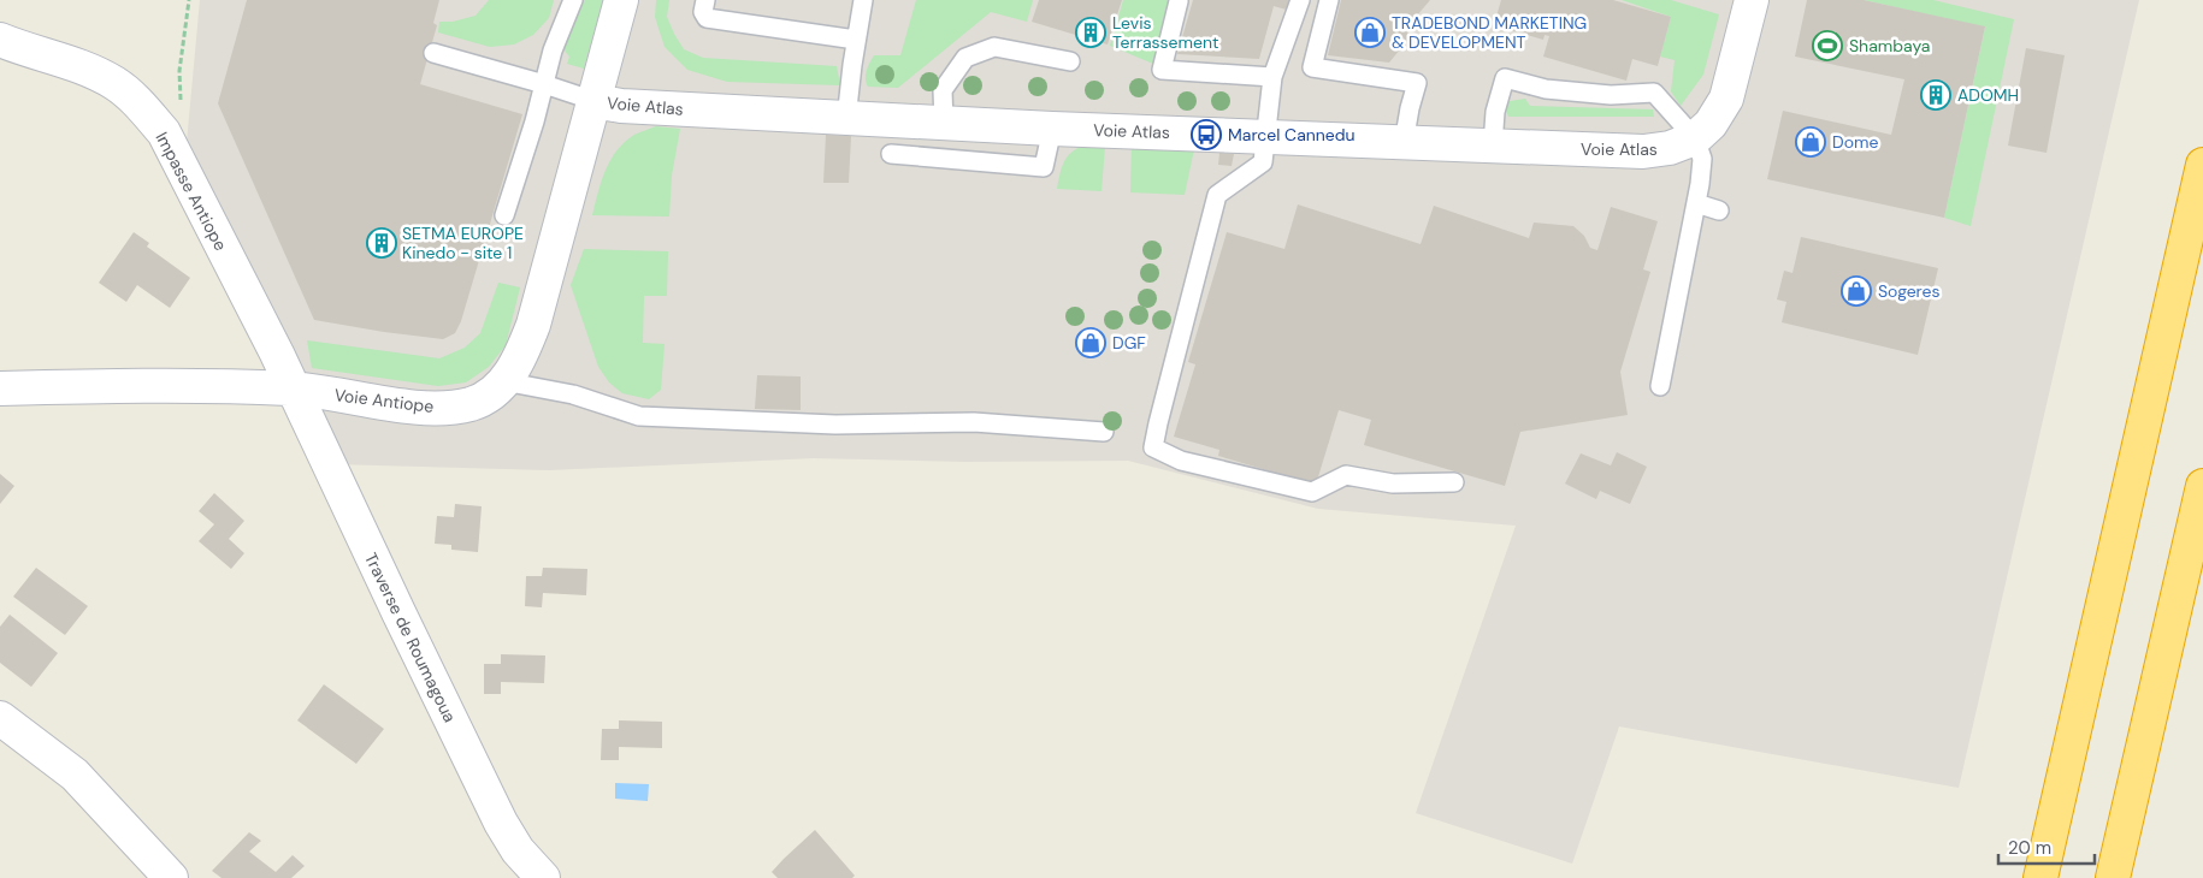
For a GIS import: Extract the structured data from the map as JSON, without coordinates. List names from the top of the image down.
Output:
{
  "streets": {
    "street": [
      "Voie Atlas",
      "Impasse Antiope",
      "Voie Antiope",
      "Traverse de Roumagoua"
    ]
  },
  "crossings": [
    ["Voie Atlas", "Voie Antiope"],
    ["Impasse Antiope", "Voie Antiope"],
    ["Impasse Antiope", "Traverse de Roumagoua"],
    ["Voie Antiope", "Traverse de Roumagoua"]
  ],
  "places": {
    "building": ["Levis Terrassement", "ADOMH", "SETMA EUROPE Kinedo - site 1"],
    "shop": [
      "TRADEBOND MARKETING & DEVELOPMENT",
      "Dome",
      "Sogeres",
      "DGF"
    ],
    "sports": ["Shambaya"],
    "bus stop": ["Marcel Cannedu"]
  },
  "scale_bar": "20 m"
}
